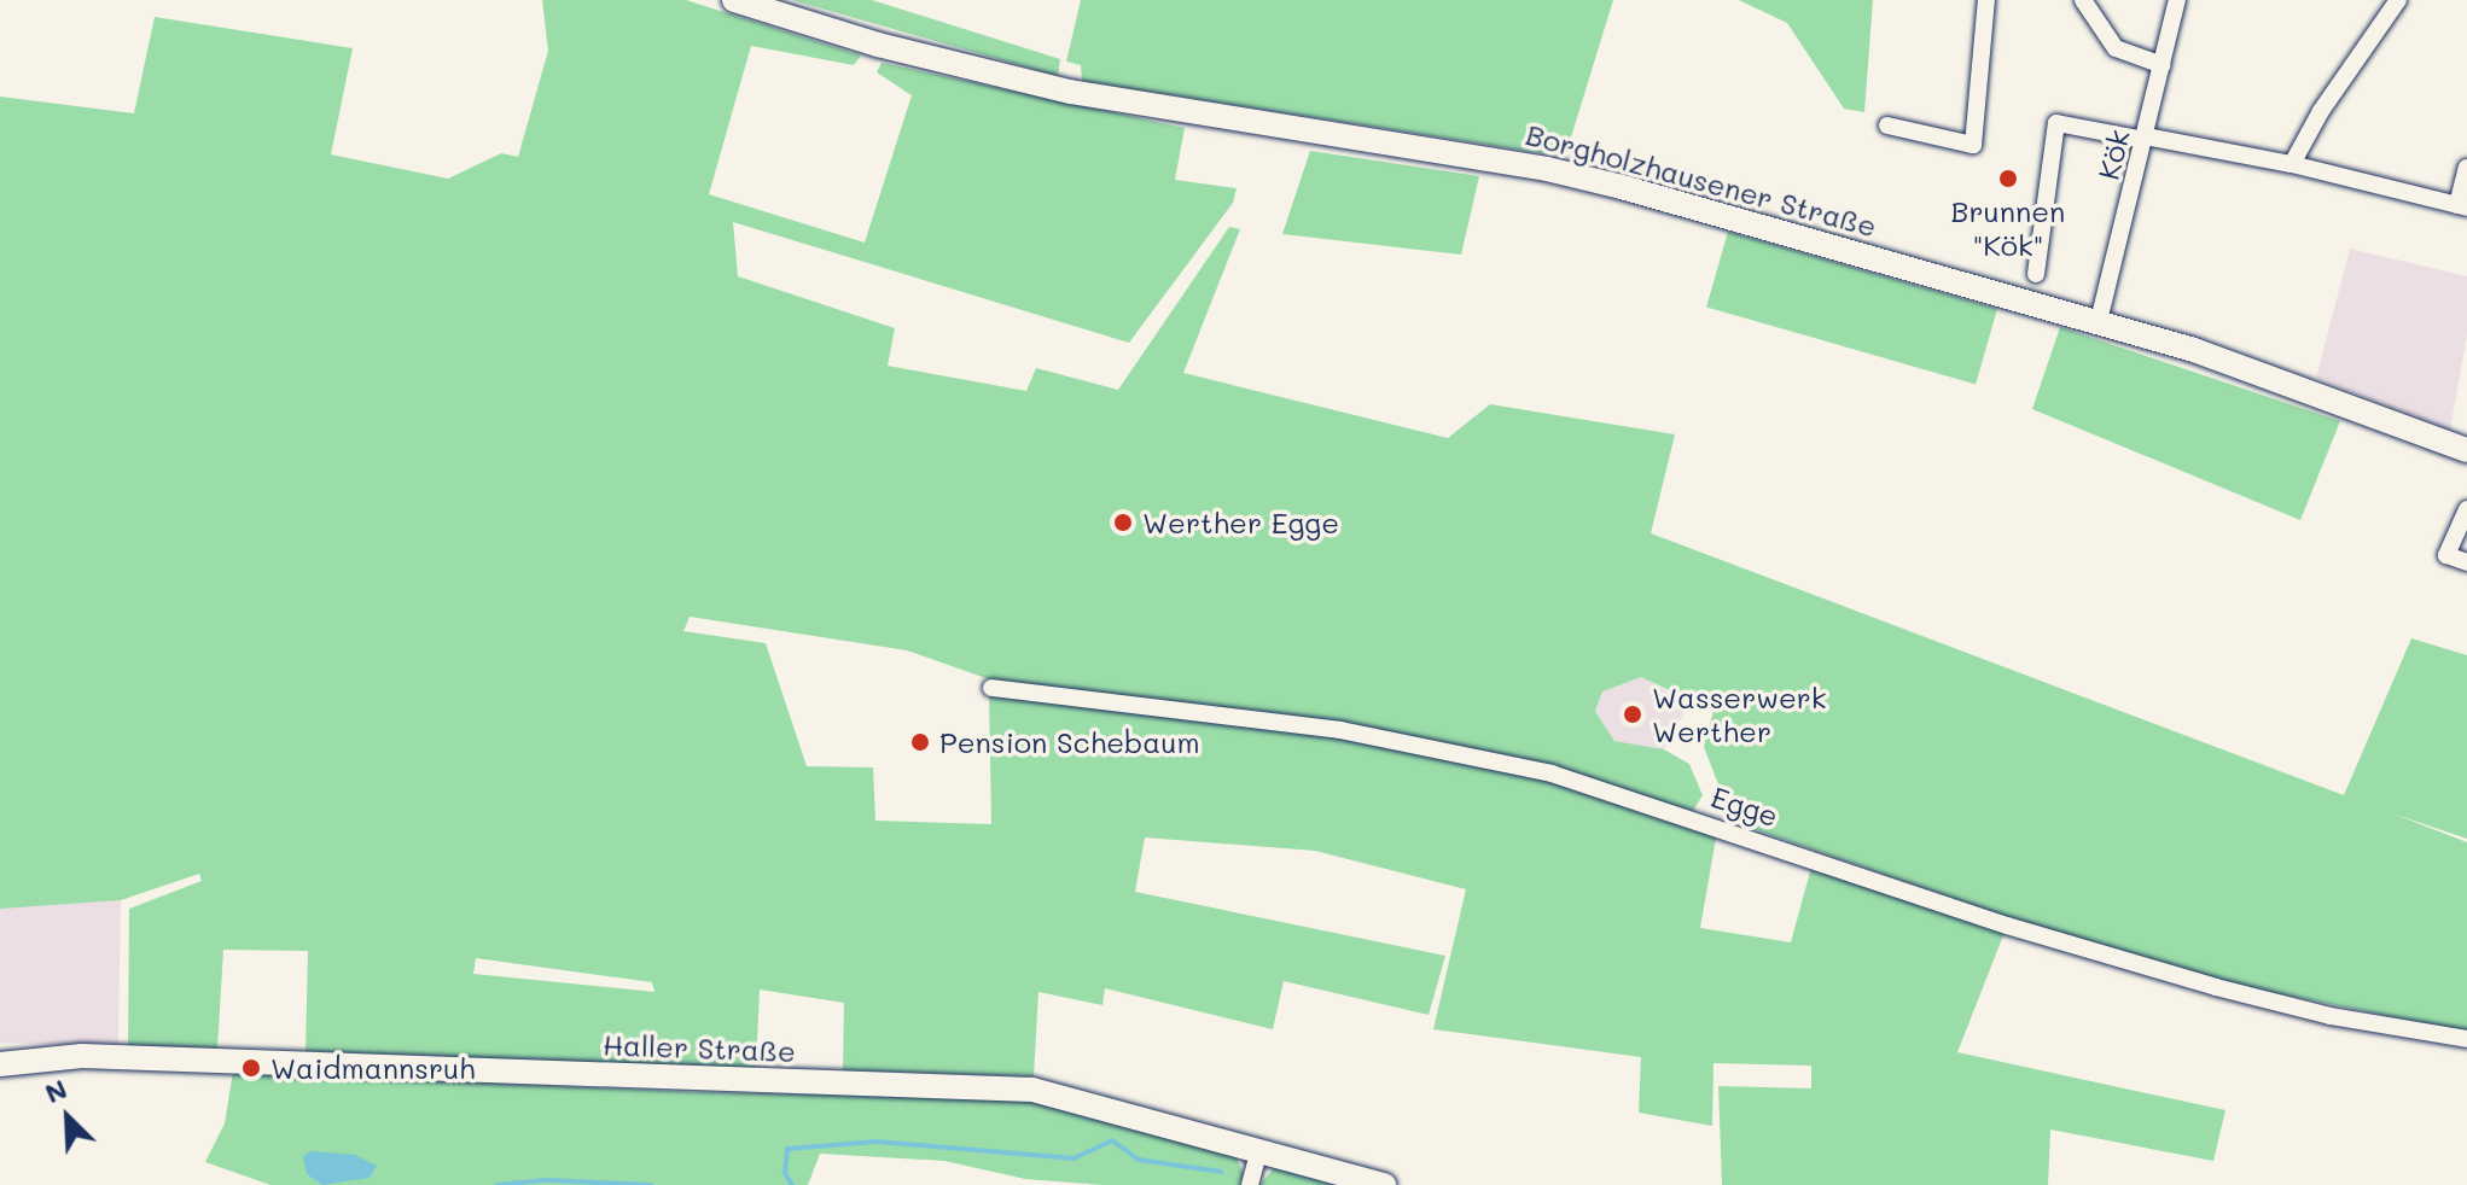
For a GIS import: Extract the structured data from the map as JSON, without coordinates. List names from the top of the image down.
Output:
{
  "streets": {
    "main road": ["Borgholzhausener Straße", "Haller Straße"],
    "street": ["Kök", "Egge"]
  },
  "crossings": [
    ["Kök", "Borgholzhausener Straße"]
  ],
  "places": [
    "Brunnen \"Kök\"",
    "Werther Egge",
    "Wasserwerk Werther",
    "Pension Schebaum",
    "Waidmannsruh"
  ],
  "north": "top left"
}
